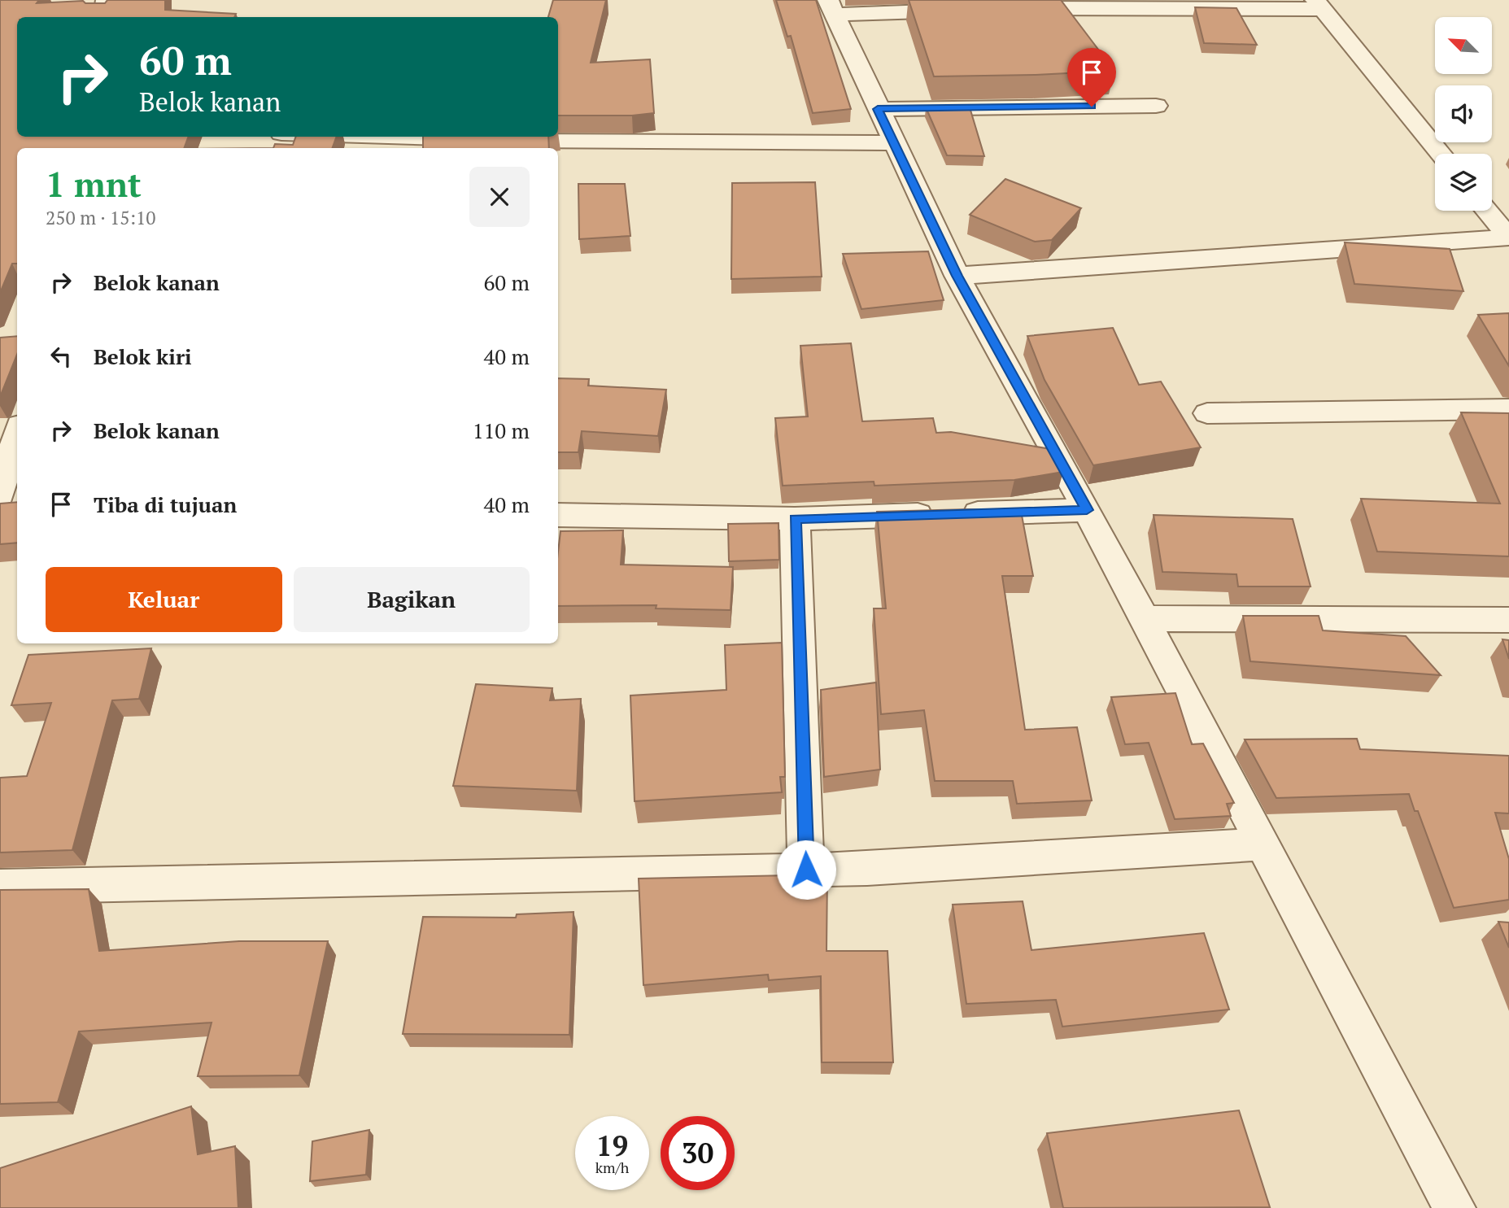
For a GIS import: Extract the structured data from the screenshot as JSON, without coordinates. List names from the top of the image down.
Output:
{
  "north": "top left",
  "page": {
    "turn": ["60 m", "Belok kanan"],
    "heading": ["1 mnt", "250 m · 15:10"],
    "list": [
      {
        "name": "Belok kanan",
        "value": "60 m"
      },
      {
        "name": "Belok kiri",
        "value": "40 m"
      },
      {
        "name": "Belok kanan",
        "value": "110 m"
      },
      {
        "name": "Tiba di tujuan",
        "value": "40 m"
      }
    ],
    "buttons": ["Keluar", "Bagikan"],
    "speed": "19 km/h",
    "limit": "30"
  }
}
